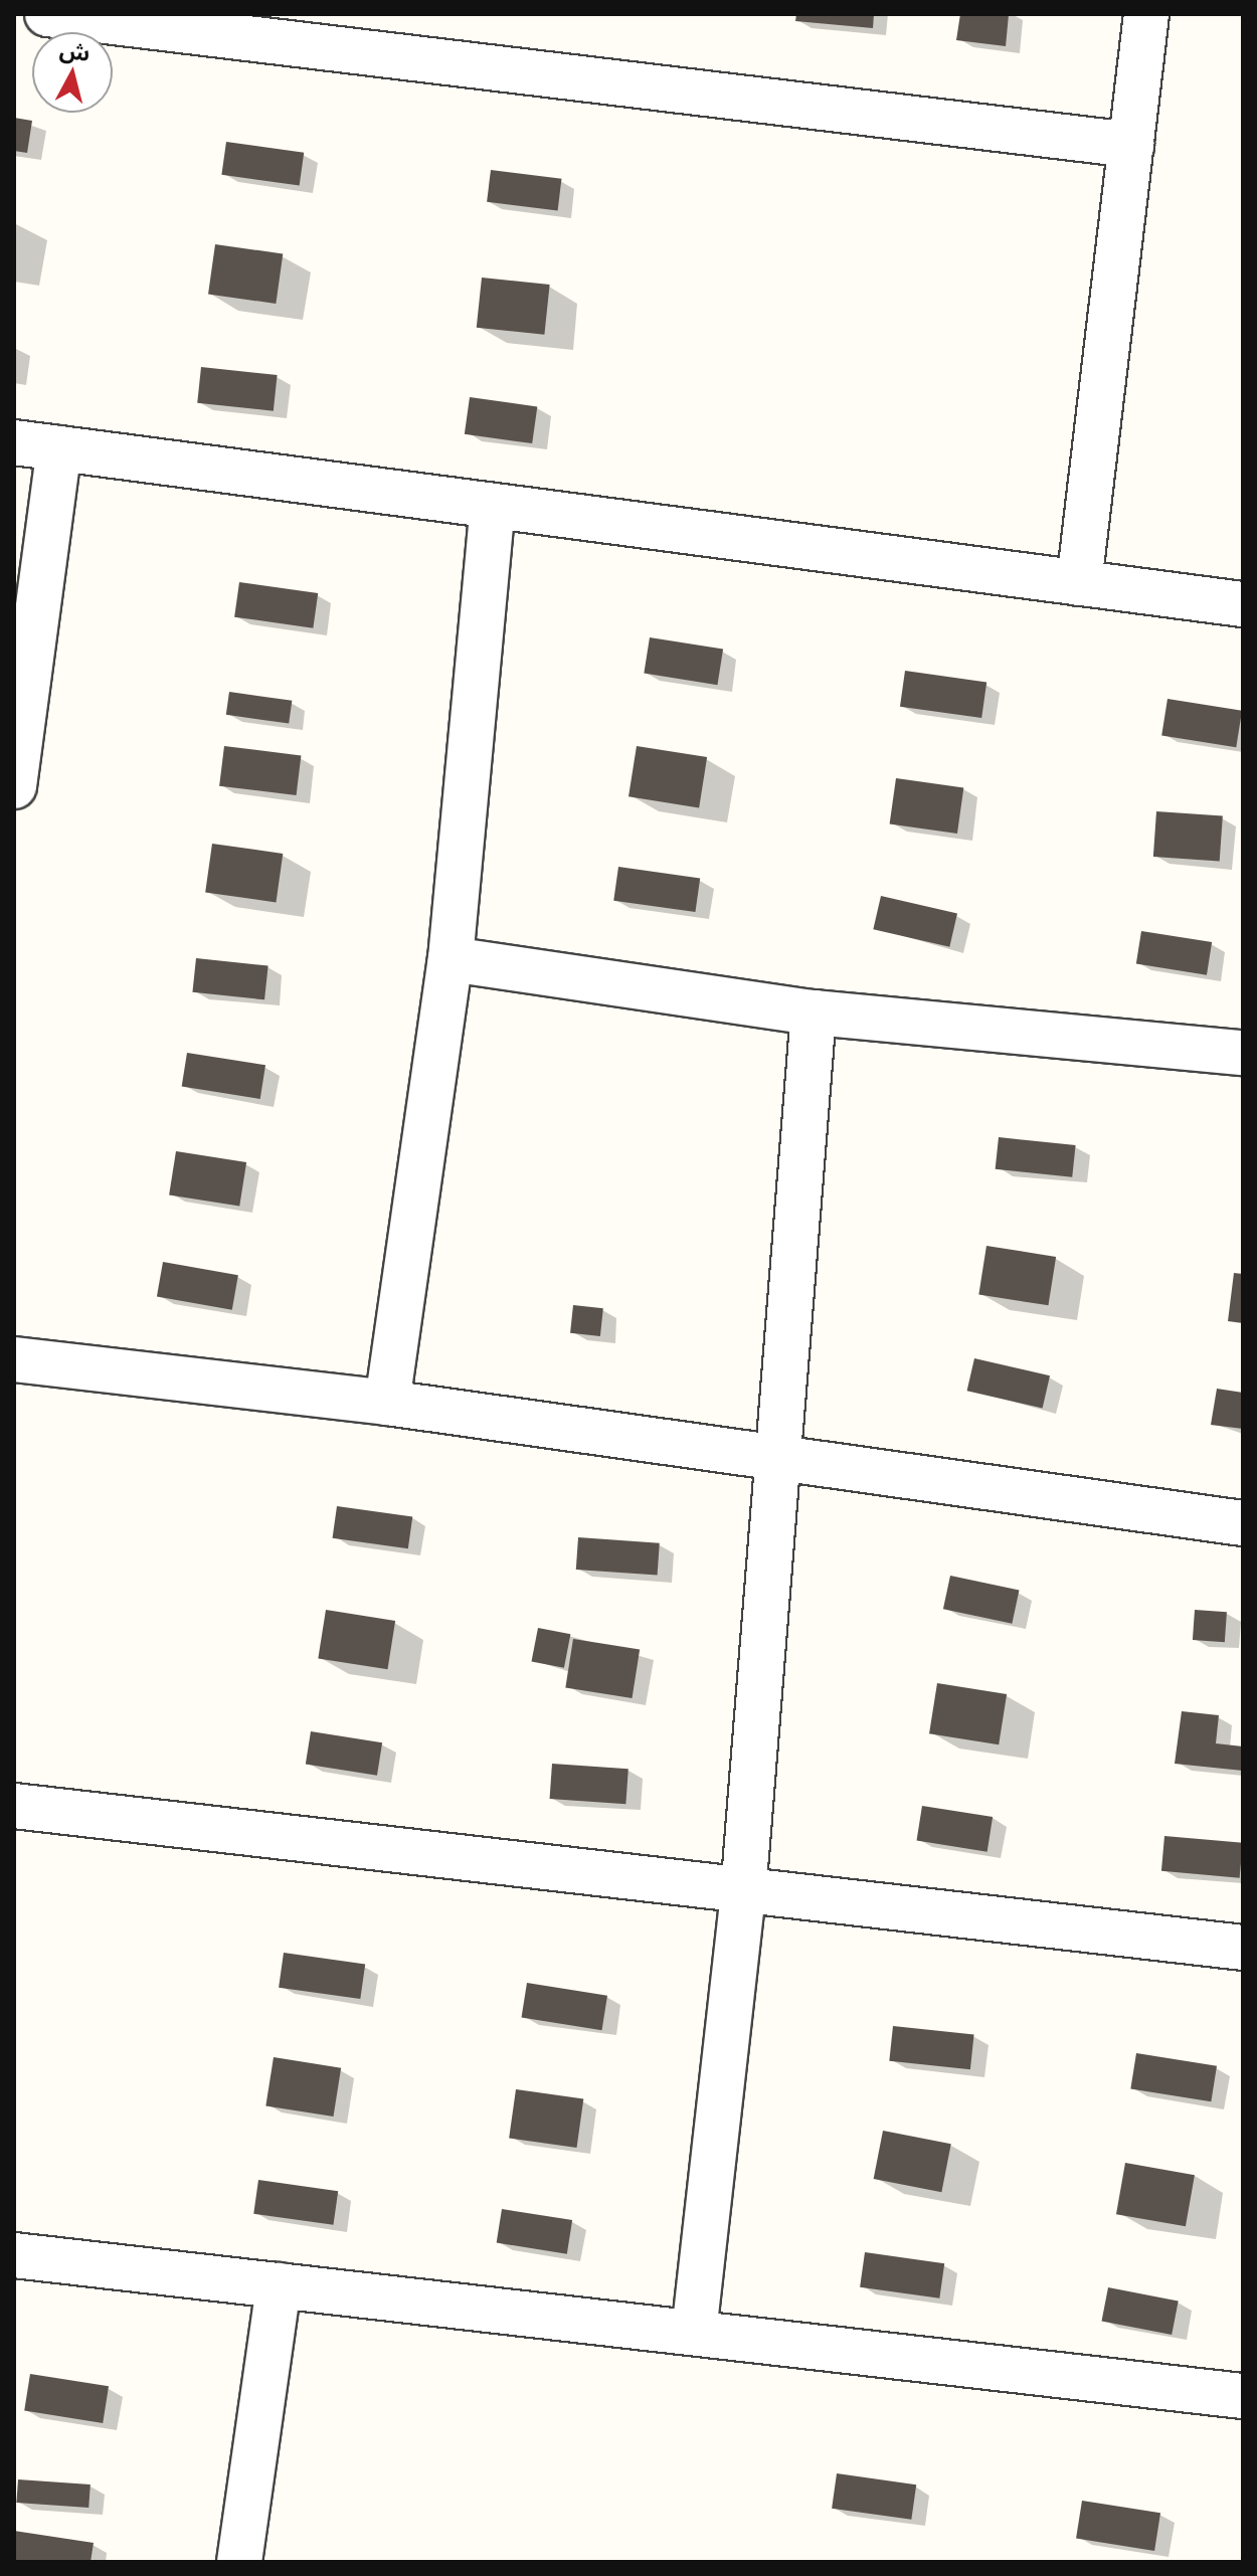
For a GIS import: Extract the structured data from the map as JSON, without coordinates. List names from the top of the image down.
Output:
{
  "north": "top"
}
